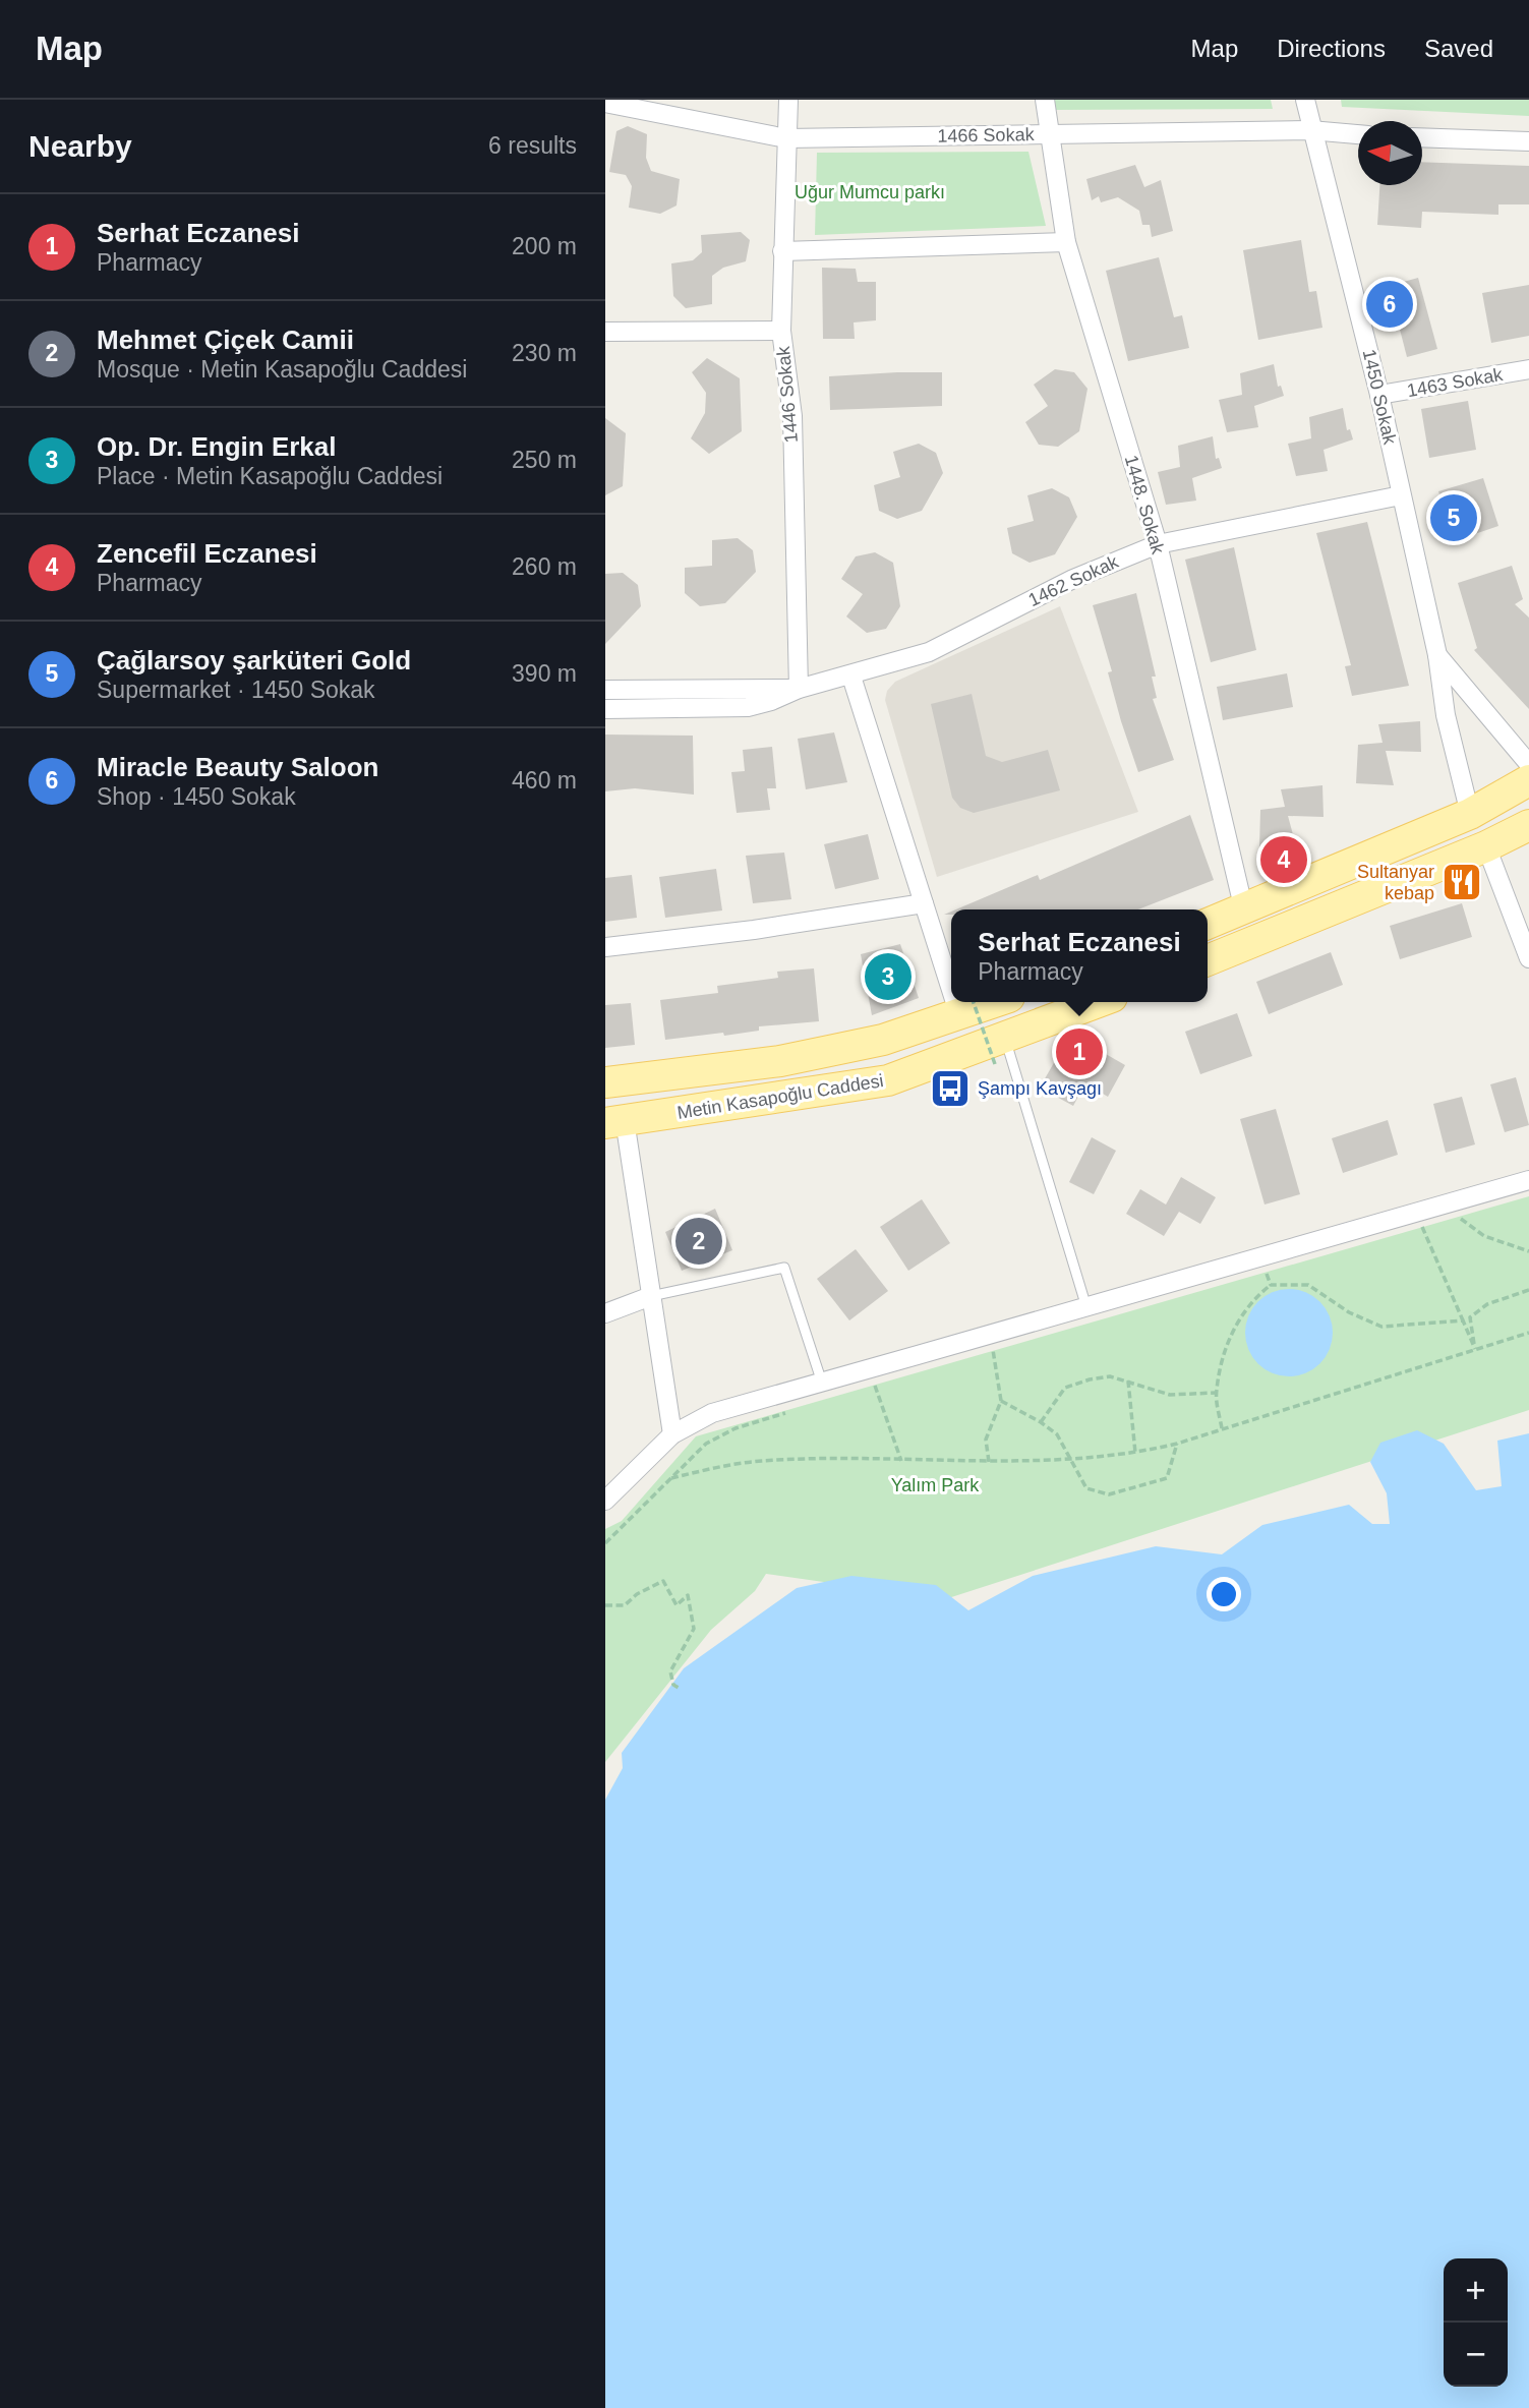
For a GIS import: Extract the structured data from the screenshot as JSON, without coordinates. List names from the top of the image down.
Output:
{
  "streets": {
    "main road": ["Metin Kasapoğlu Caddesi"],
    "street": [
      "1466 Sokak",
      "1463 Sokak",
      "1446 Sokak",
      "1450 Sokak",
      "1448. Sokak",
      "1462 Sokak"
    ]
  },
  "crossings": [
    ["1466 Sokak", "1446 Sokak"],
    ["1466 Sokak", "1450 Sokak"],
    ["1466 Sokak", "1448. Sokak"],
    ["1463 Sokak", "1450 Sokak"],
    ["1446 Sokak", "1462 Sokak"],
    ["1450 Sokak", "1462 Sokak"],
    ["1448. Sokak", "1462 Sokak"]
  ],
  "parks": ["Uğur Mumcu parkı", "Yalım Park"],
  "places": {
    "restaurant": ["Sultanyar kebap"],
    "bus stop": ["Şampı Kavşagı"]
  },
  "north": "left",
  "page": {
    "header": "Map",
    "nav": ["Map", "Directions", "Saved"],
    "heading": ["Nearby", "6 results"],
    "list": [
      {
        "mark": "1",
        "name": "Serhat Eczanesi",
        "note": "Pharmacy",
        "value": "200 m"
      },
      {
        "mark": "2",
        "name": "Mehmet Çiçek Camii",
        "note": "Mosque · Metin Kasapoğlu Caddesi",
        "value": "230 m"
      },
      {
        "mark": "3",
        "name": "Op. Dr. Engin Erkal",
        "note": "Place · Metin Kasapoğlu Caddesi",
        "value": "250 m"
      },
      {
        "mark": "4",
        "name": "Zencefil Eczanesi",
        "note": "Pharmacy",
        "value": "260 m"
      },
      {
        "mark": "5",
        "name": "Çağlarsoy şarküteri Gold",
        "note": "Supermarket · 1450 Sokak",
        "value": "390 m"
      },
      {
        "mark": "6",
        "name": "Miracle Beauty Saloon",
        "note": "Shop · 1450 Sokak",
        "value": "460 m"
      }
    ],
    "pins": [
      "6",
      "5",
      "4",
      "3",
      "1",
      "2"
    ],
    "popup": ["Serhat Eczanesi", "Pharmacy"],
    "map_buttons": ["+", "−"]
  }
}
